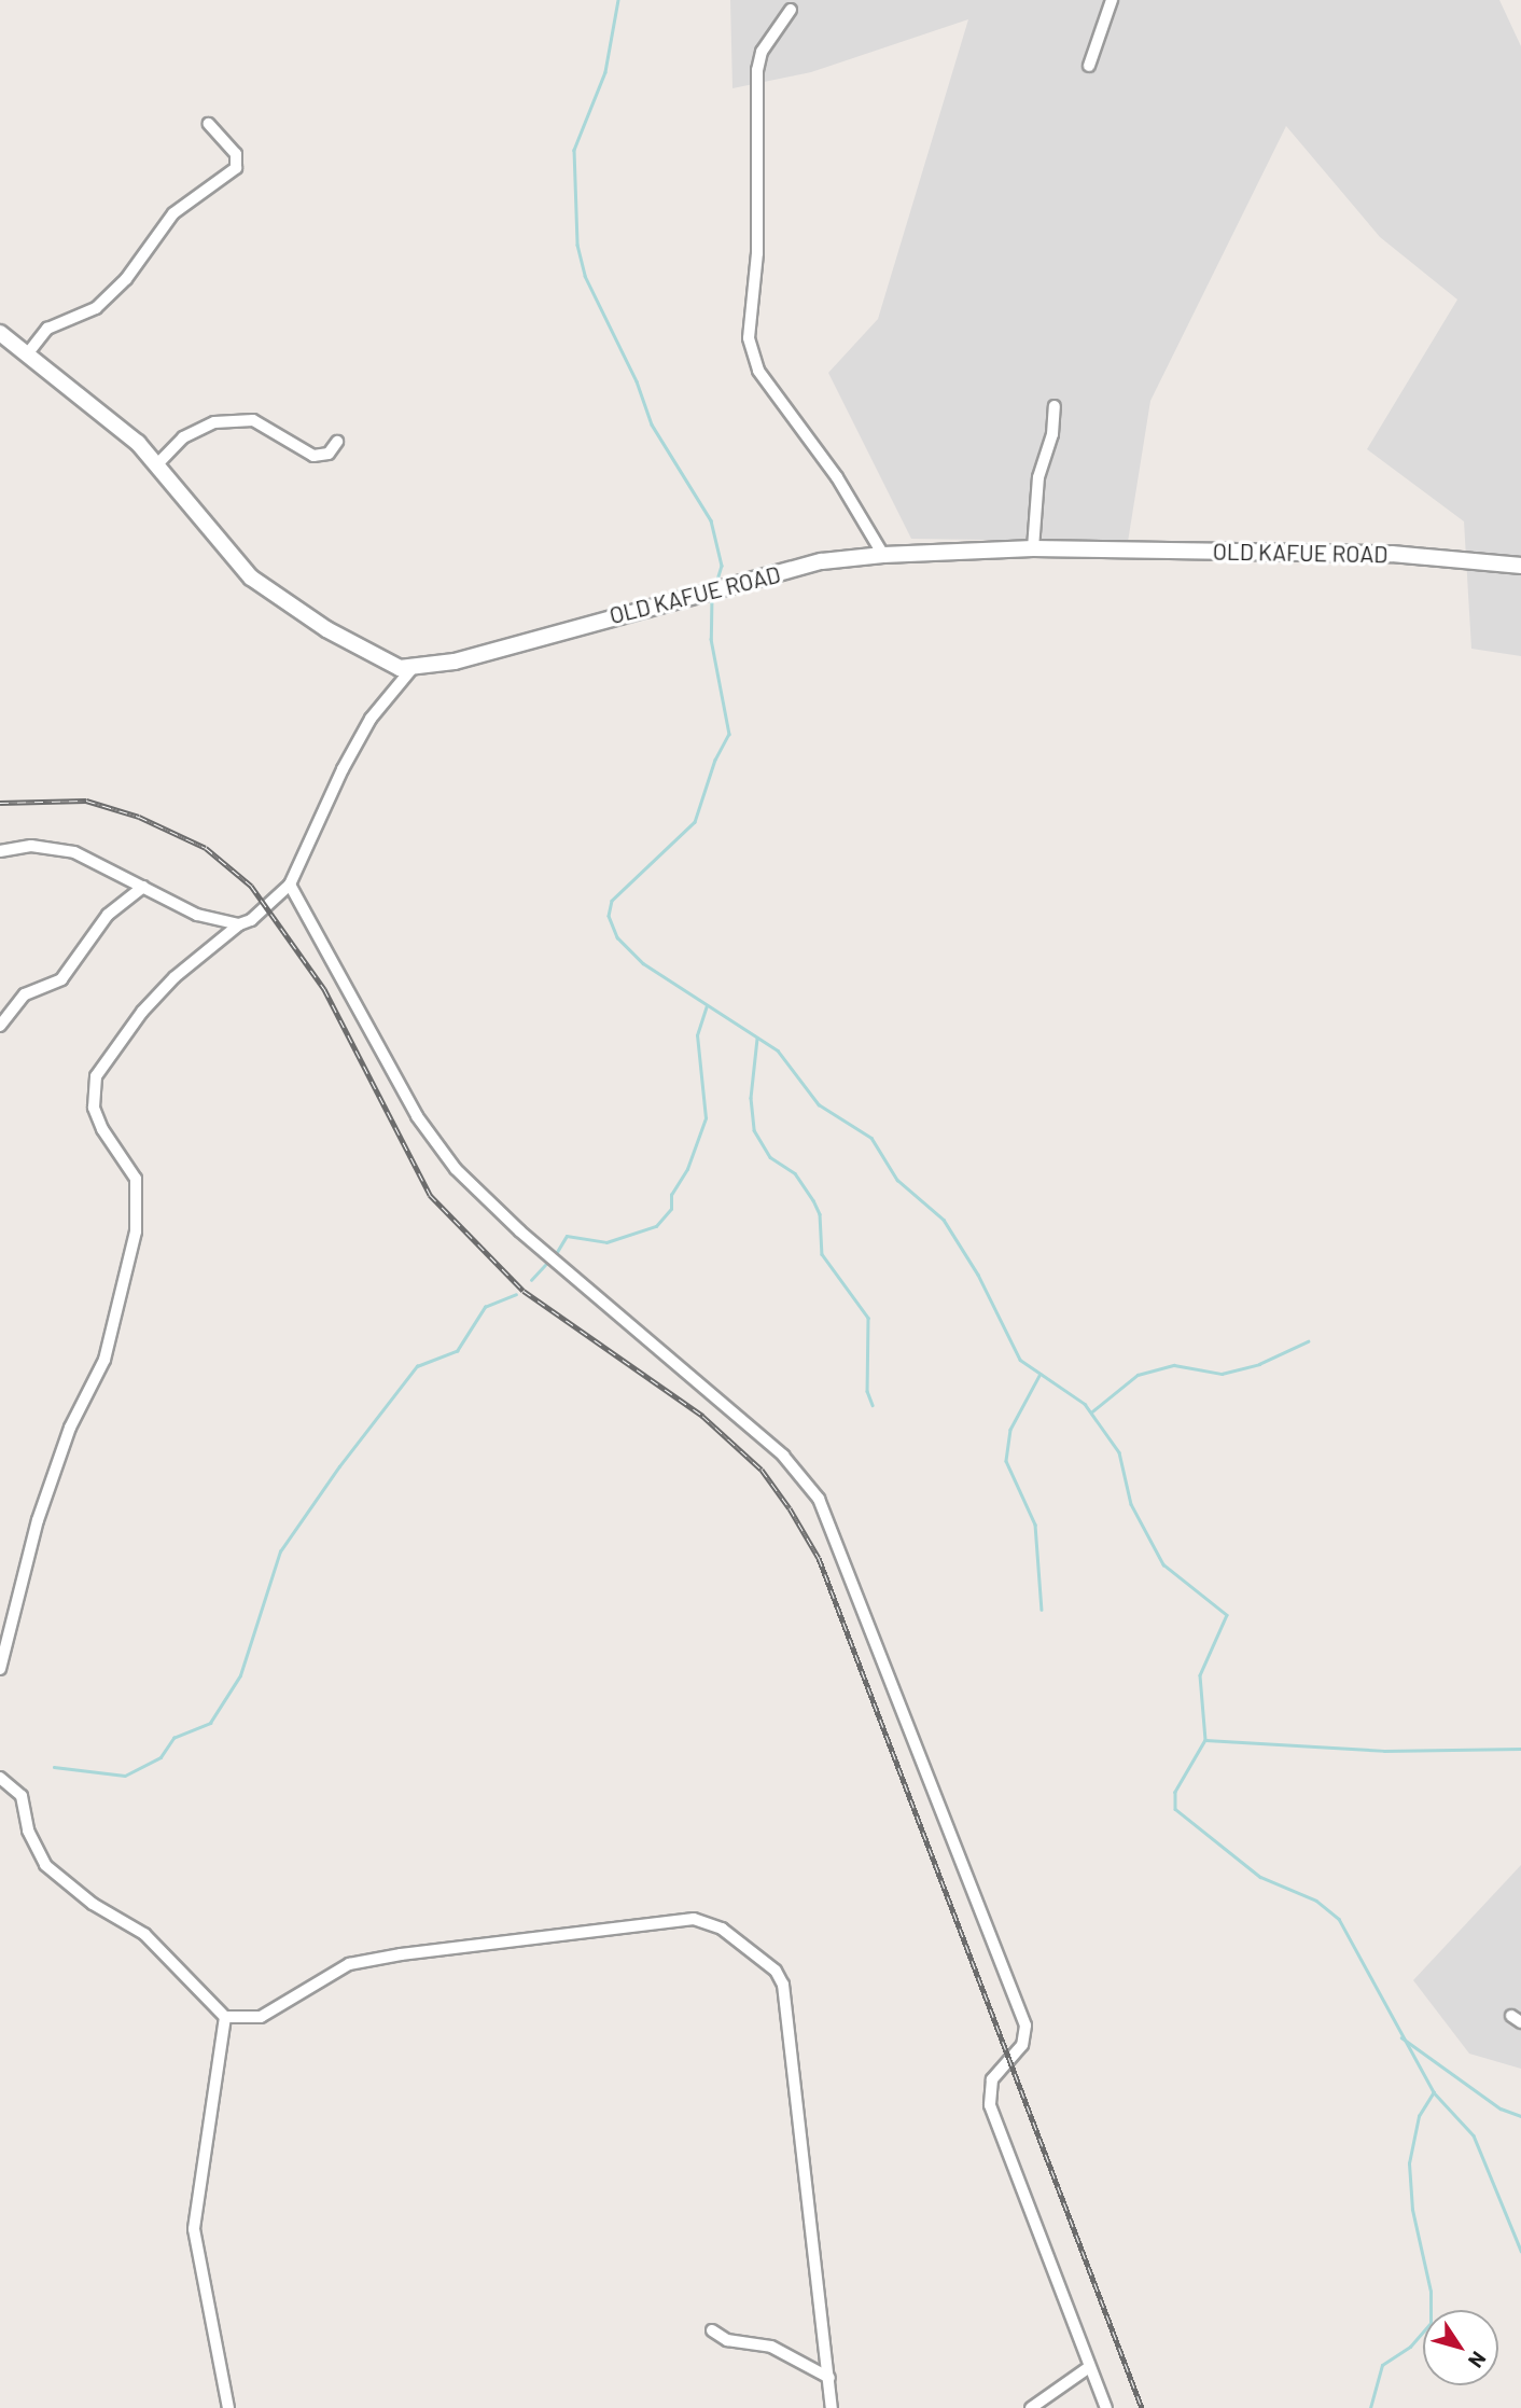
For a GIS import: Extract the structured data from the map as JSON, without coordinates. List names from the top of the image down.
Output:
{
  "streets": {
    "street": ["OLD KAFUE ROAD"]
  },
  "north": "bottom right"
}
